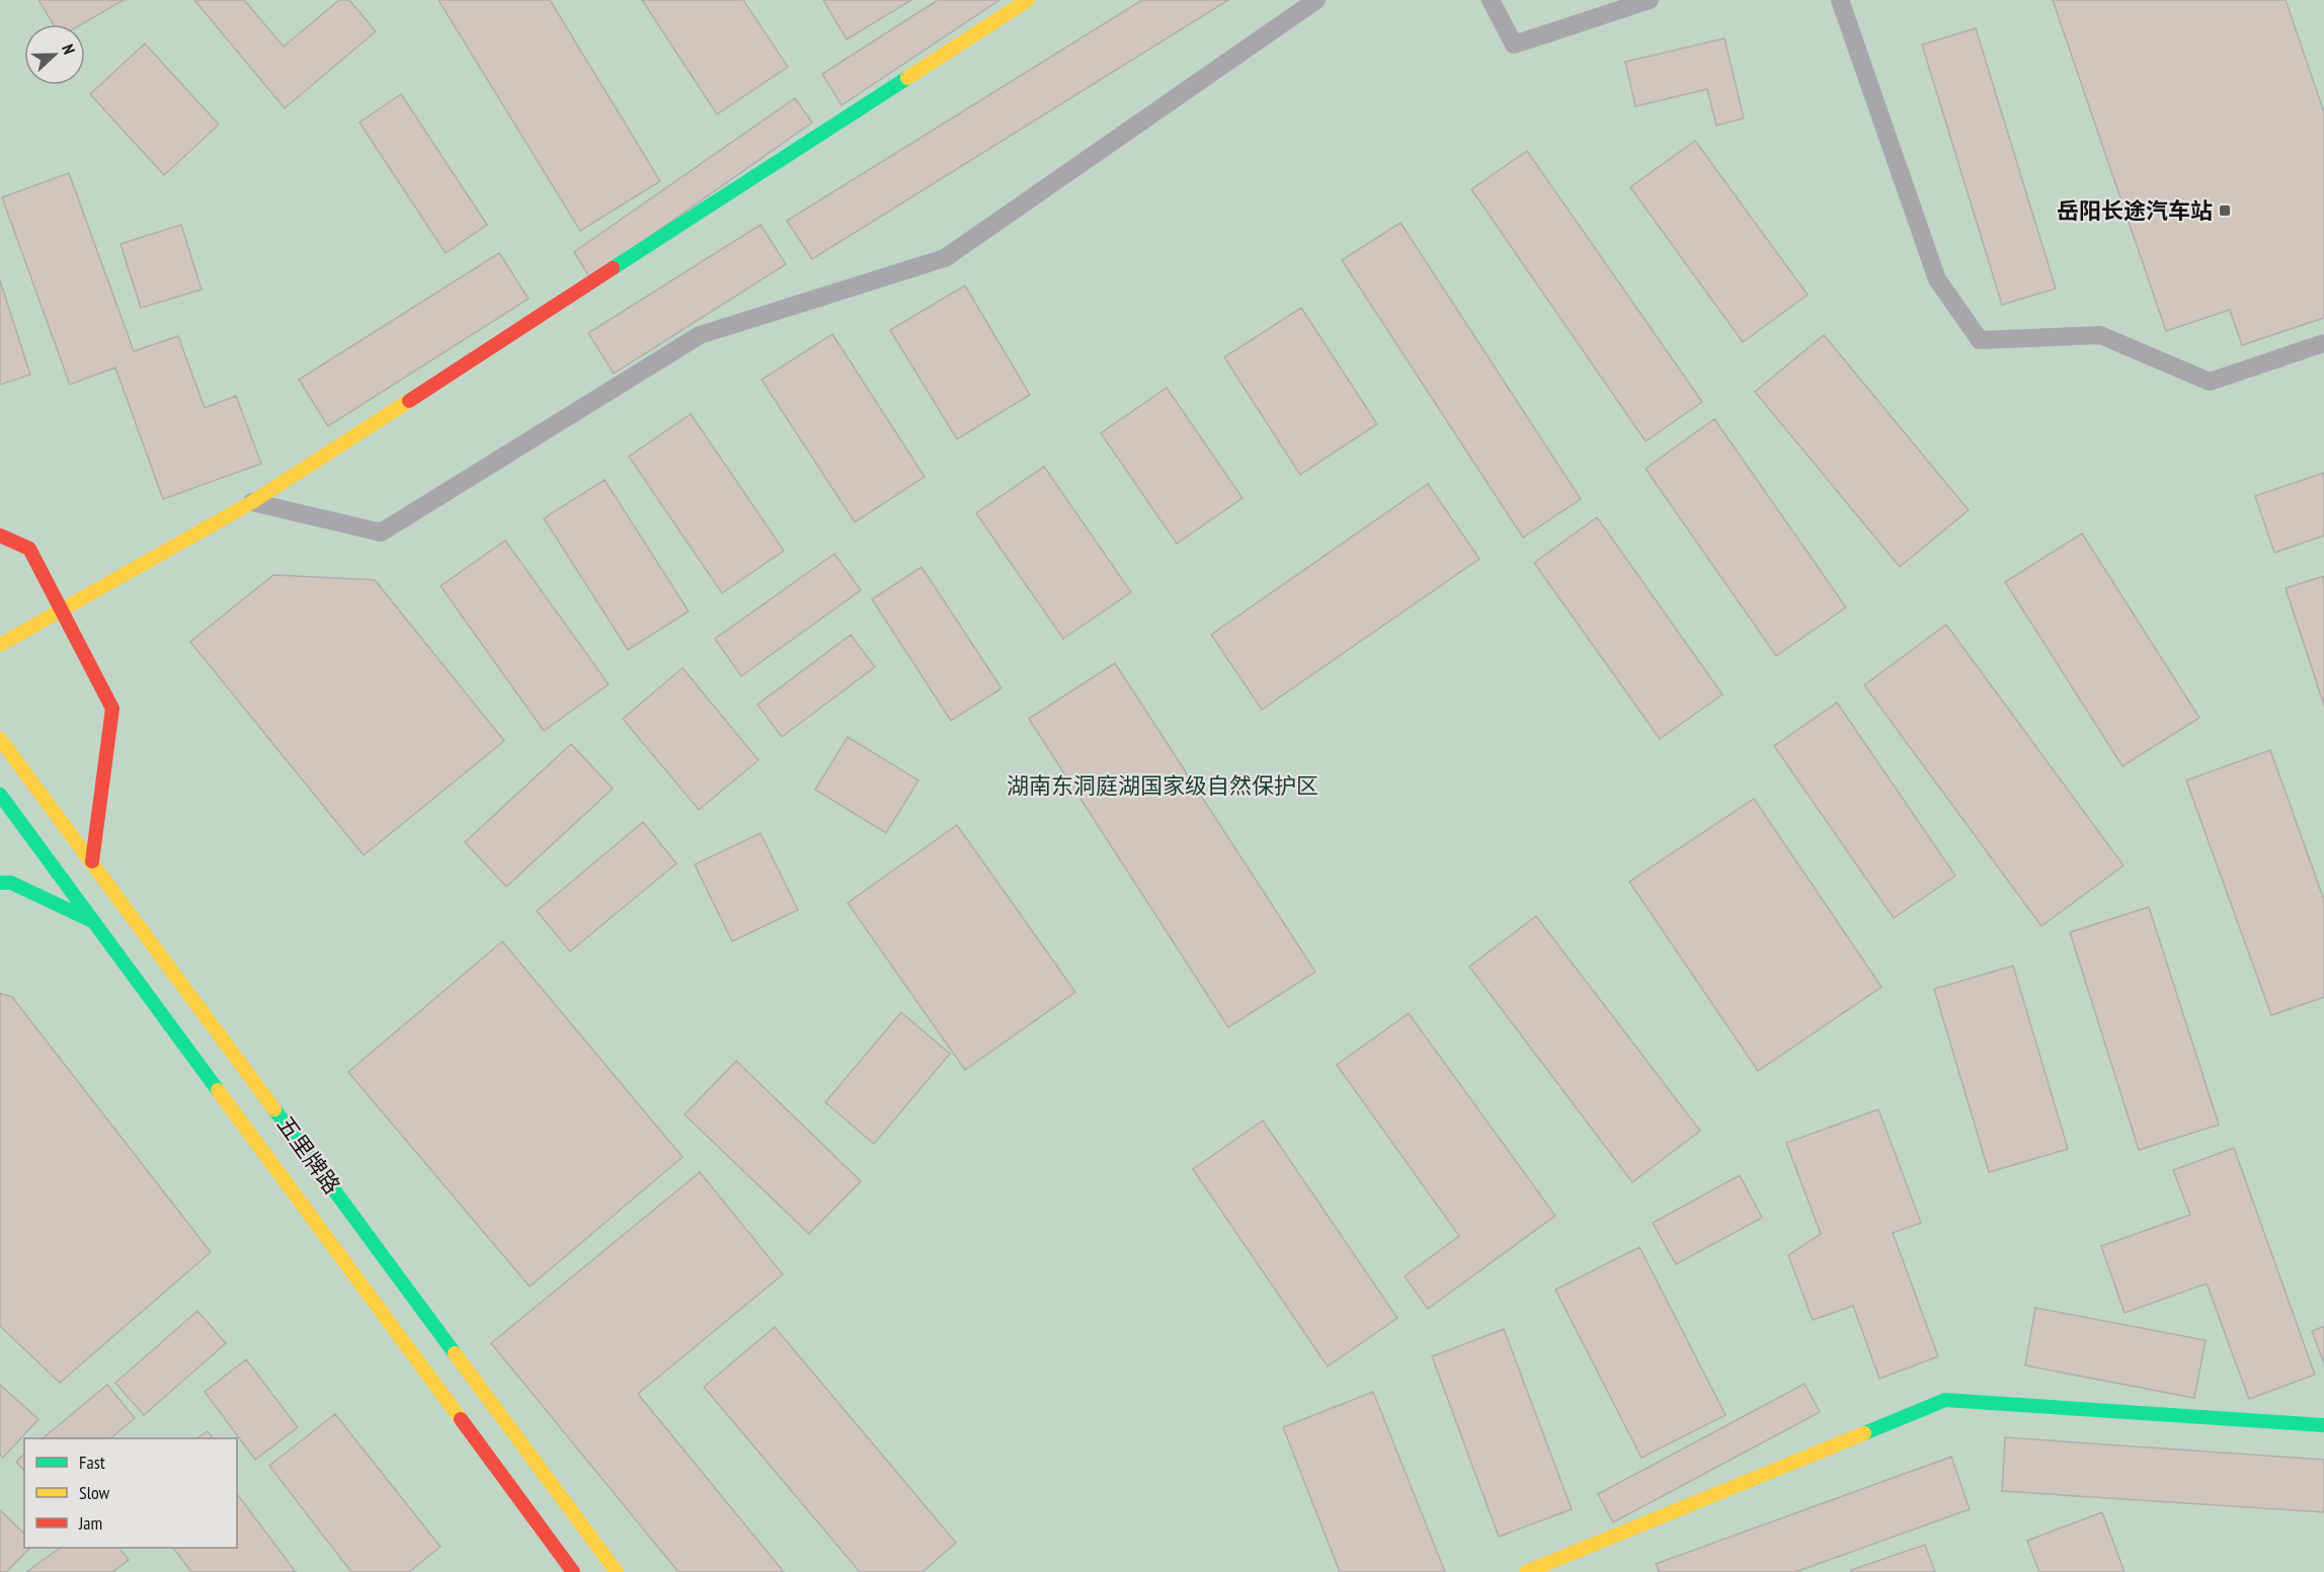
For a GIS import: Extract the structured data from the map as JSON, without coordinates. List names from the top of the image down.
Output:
{
  "streets": {
    "main road": ["五里牌路"]
  },
  "parks": ["湖南东洞庭湖国家级自然保护区"],
  "places": {
    "transit": ["岳阳长途汽车站"]
  },
  "legend": ["Fast", "Slow", "Jam"],
  "north": "right"
}
